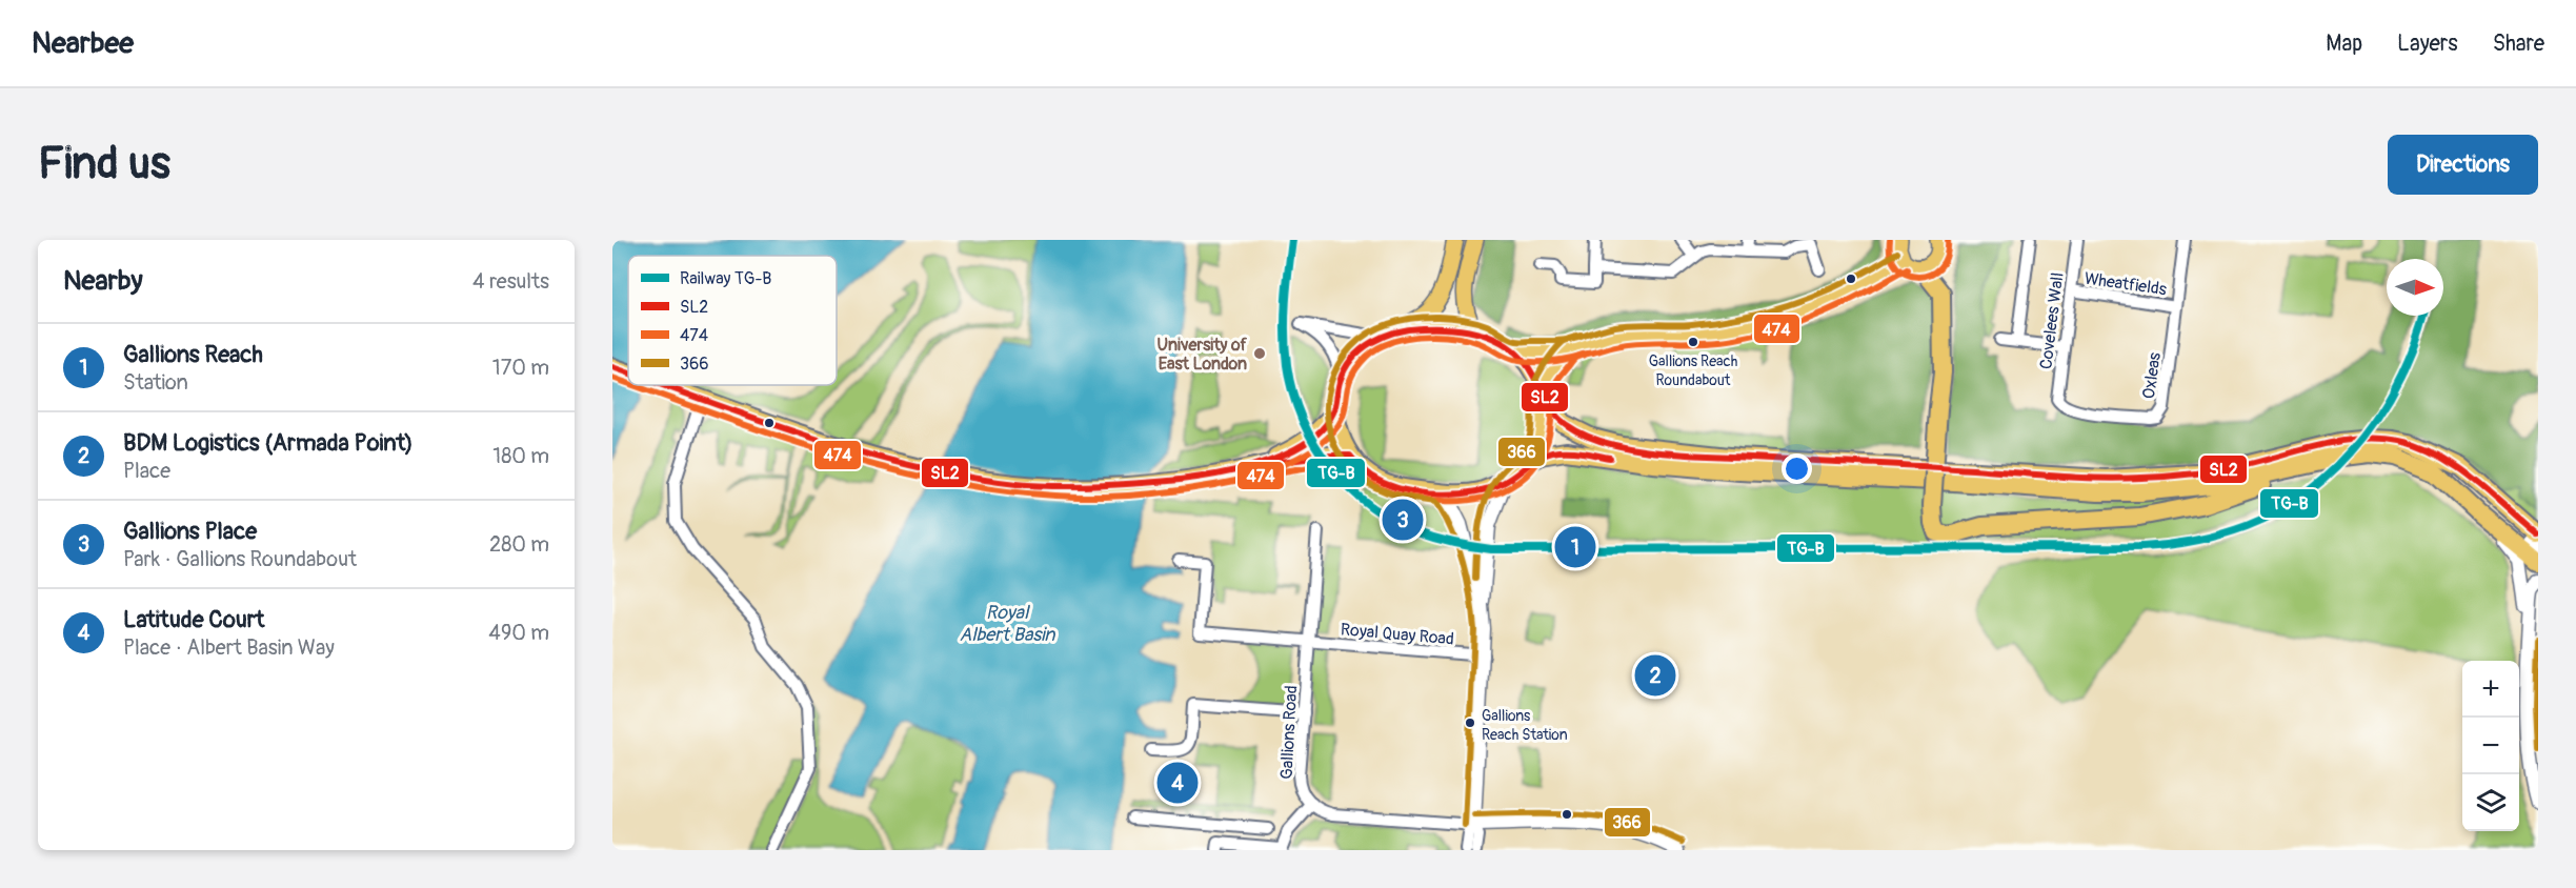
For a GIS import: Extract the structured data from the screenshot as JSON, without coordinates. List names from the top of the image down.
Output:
{
  "streets": {
    "street": [
      "Wheatfields",
      "Covelees Wall",
      "Oxleas",
      "Royal Quay Road",
      "Gallions Road"
    ]
  },
  "crossings": [
    ["Wheatfields", "Covelees Wall"],
    ["Wheatfields", "Oxleas"],
    ["Covelees Wall", "Oxleas"],
    ["Royal Quay Road", "Gallions Road"]
  ],
  "water": ["Royal Albert Basin"],
  "places": ["Gallions Reach Roundabout", "University of East London", "Gallions Reach Station"],
  "lines": [
    "rail line TG-B",
    "transit line 474",
    "transit line 366",
    "transit line SL2"
  ],
  "legend": [
    "Railway TG-B",
    "SL2",
    "474",
    "366"
  ],
  "north": "right",
  "page": {
    "header": "Nearbee",
    "nav": ["Map", "Layers", "Share"],
    "buttons": "Directions",
    "title": "Find us",
    "heading": ["Nearby", "4 results"],
    "list": [
      {
        "mark": "1",
        "name": "Gallions Reach",
        "note": "Station",
        "value": "170 m"
      },
      {
        "mark": "2",
        "name": "BDM Logistics (Armada Point)",
        "note": "Place",
        "value": "180 m"
      },
      {
        "mark": "3",
        "name": "Gallions Place",
        "note": "Park · Gallions Roundabout",
        "value": "280 m"
      },
      {
        "mark": "4",
        "name": "Latitude Court",
        "note": "Place · Albert Basin Way",
        "value": "490 m"
      }
    ],
    "pins": [
      "3",
      "1",
      "2",
      "4"
    ],
    "map_buttons": ["+", "−"]
  }
}
